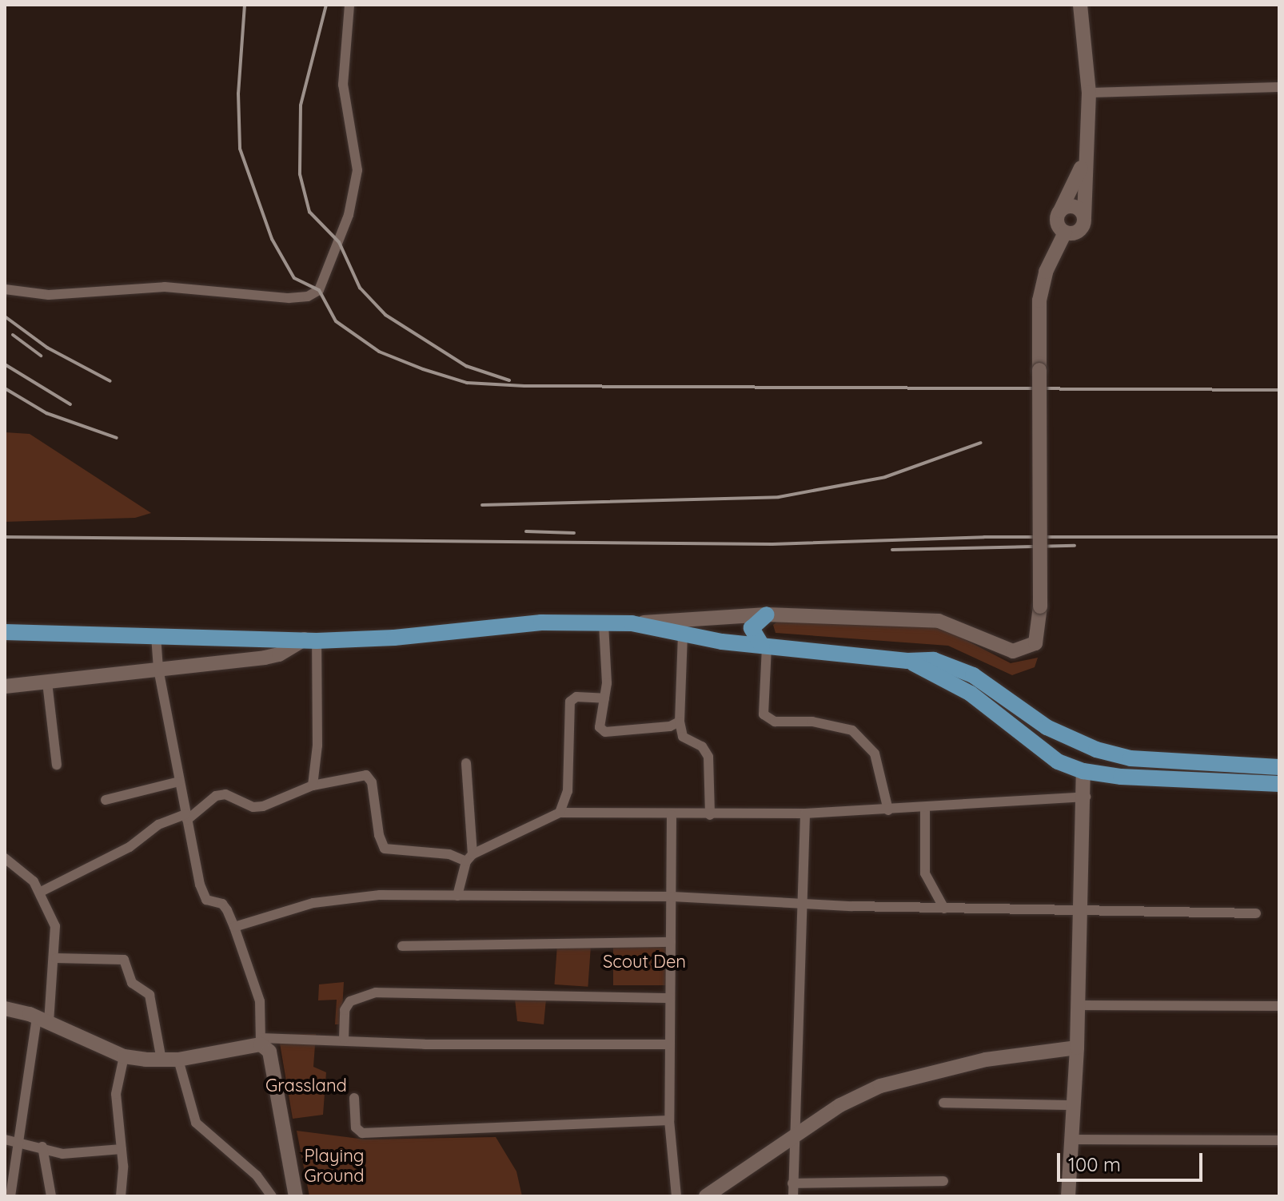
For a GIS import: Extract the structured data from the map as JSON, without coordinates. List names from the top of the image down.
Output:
{
  "parks": ["Scout Den", "Grassland", "Playing Ground"],
  "scale_bar": "100 m"
}
